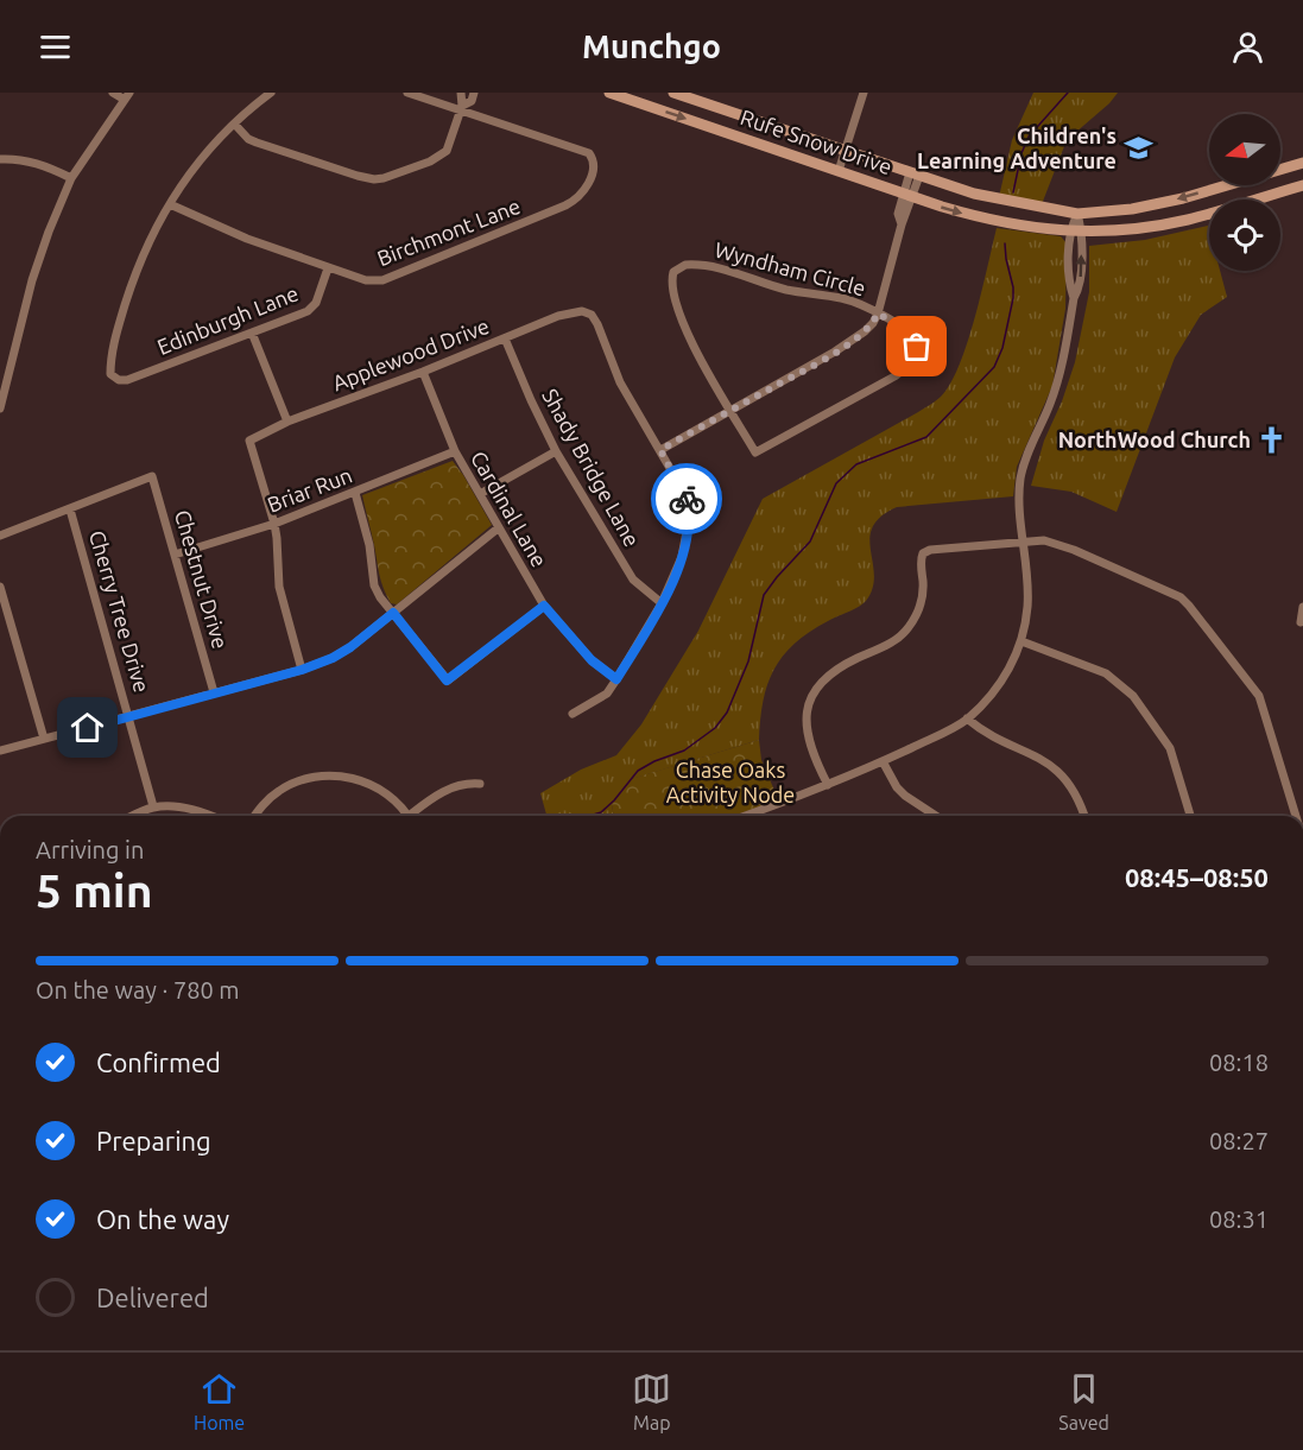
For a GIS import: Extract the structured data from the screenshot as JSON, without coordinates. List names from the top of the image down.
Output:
{
  "streets": {
    "main road": ["Rufe Snow Drive"],
    "street": [
      "Birchmont Lane",
      "Wyndham Circle",
      "Edinburgh Lane",
      "Applewood Drive",
      "Shady Bridge Lane",
      "Briar Run",
      "Cardinal Lane",
      "Chestnut Drive",
      "Cherry Tree Drive"
    ]
  },
  "crossings": [
    ["Birchmont Lane", "Edinburgh Lane"],
    ["Applewood Drive", "Shady Bridge Lane"],
    ["Applewood Drive", "Briar Run"],
    ["Applewood Drive", "Cardinal Lane"],
    ["Briar Run", "Cardinal Lane"],
    ["Briar Run", "Chestnut Drive"],
    ["Chestnut Drive", "Cherry Tree Drive"]
  ],
  "parks": ["Chase Oaks Activity Node"],
  "places": {
    "school or university": ["Children's Learning Adventure"],
    "church": ["NorthWood Church"]
  },
  "north": "left",
  "page": {
    "header": "Munchgo",
    "heading": ["5 min", "Arriving in", "08:45–08:50"],
    "bar": "On the way · 780 m",
    "list": [
      ["Confirmed", "08:18"],
      ["Preparing", "08:27"],
      ["On the way", "08:31"],
      "Delivered"
    ],
    "tabs": ["Home", "Map", "Saved"]
  }
}
